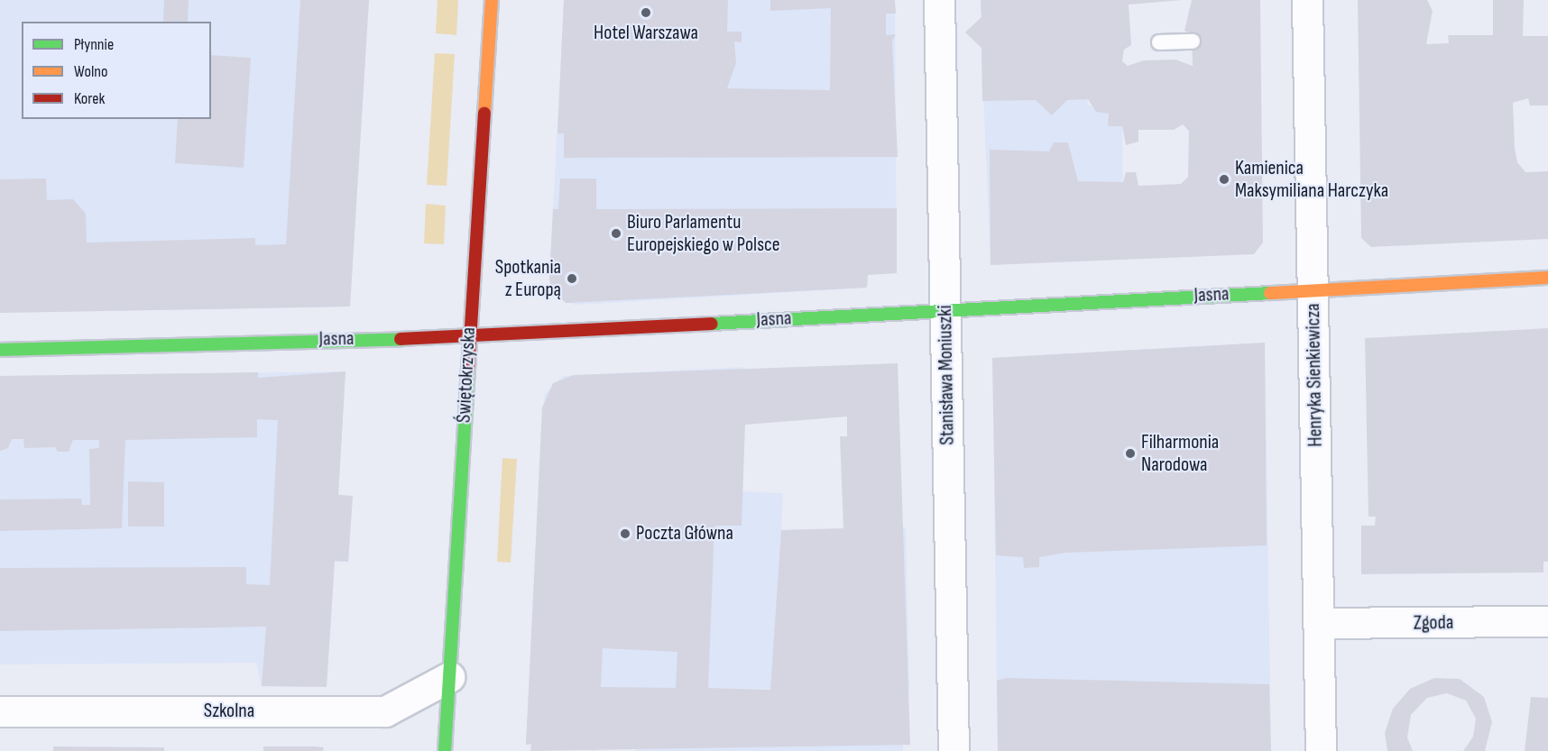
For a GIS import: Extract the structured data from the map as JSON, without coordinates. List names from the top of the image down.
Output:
{
  "streets": {
    "street": [
      "Jasna",
      "Świętokrzyska",
      "Stanisława Moniuszki",
      "Henryka Sienkiewicza",
      "Zgoda",
      "Szkolna"
    ]
  },
  "crossings": [
    ["Jasna", "Świętokrzyska"],
    ["Jasna", "Stanisława Moniuszki"],
    ["Jasna", "Henryka Sienkiewicza"],
    ["Świętokrzyska", "Szkolna"],
    ["Henryka Sienkiewicza", "Zgoda"]
  ],
  "places": [
    "Hotel Warszawa",
    "Kamienica Maksymiliana Harczyka",
    "Biuro Parlamentu Europejskiego w Polsce",
    "Spotkania z Europą",
    "Filharmonia Narodowa",
    "Poczta Główna"
  ],
  "legend": ["Płynnie", "Wolno", "Korek"]
}
